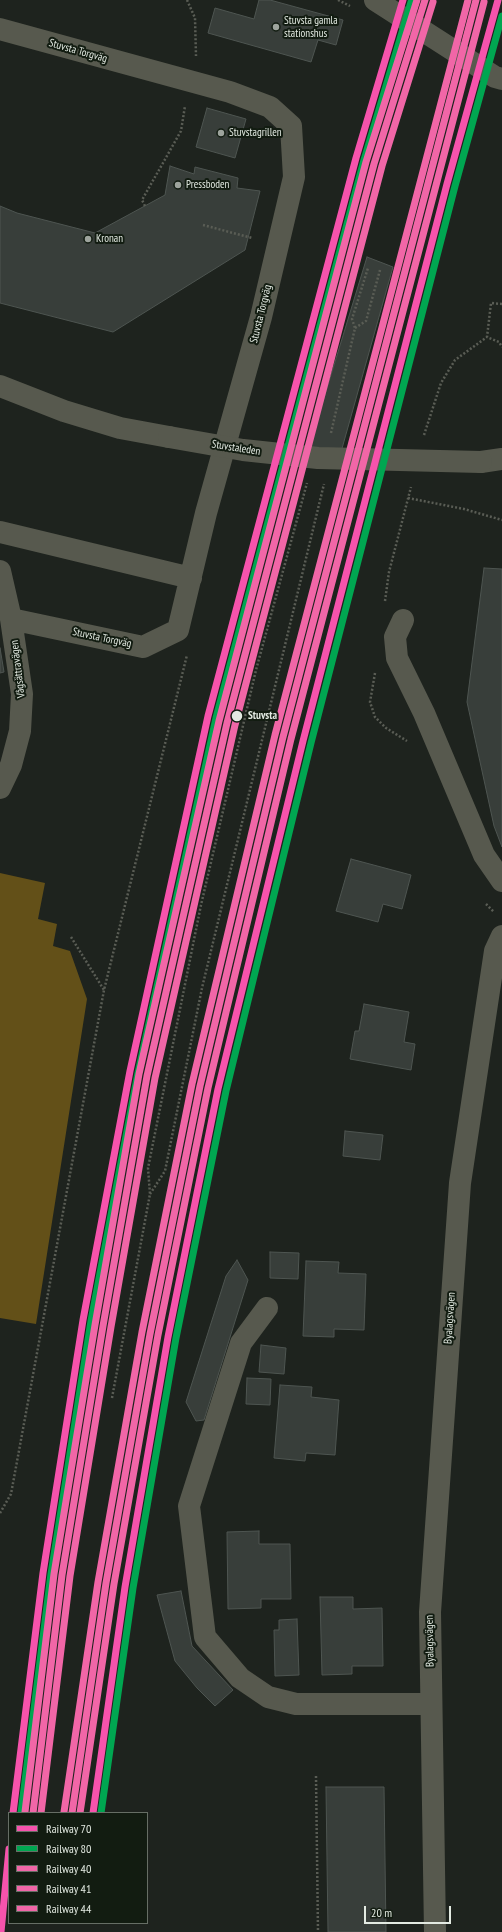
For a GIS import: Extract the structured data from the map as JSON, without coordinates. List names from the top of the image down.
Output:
{
  "streets": {
    "street": [
      "Stuvsta Torgväg",
      "Stuvstaleden",
      "Vågsättravägen",
      "Byalagsvägen"
    ]
  },
  "crossings": [
    ["Stuvsta Torgväg", "Vågsättravägen"]
  ],
  "places": [
    "Stuvsta gamla stationshus",
    "Stuvstagrillen",
    "Pressboden",
    "Kronan",
    "Stuvsta"
  ],
  "lines": [
    "rail line 70",
    "rail line 40",
    "rail line 44",
    "rail line 80",
    "rail line 41"
  ],
  "legend": [
    "Railway 70",
    "Railway 80",
    "Railway 40",
    "Railway 41",
    "Railway 44"
  ],
  "scale_bar": "20 m"
}
